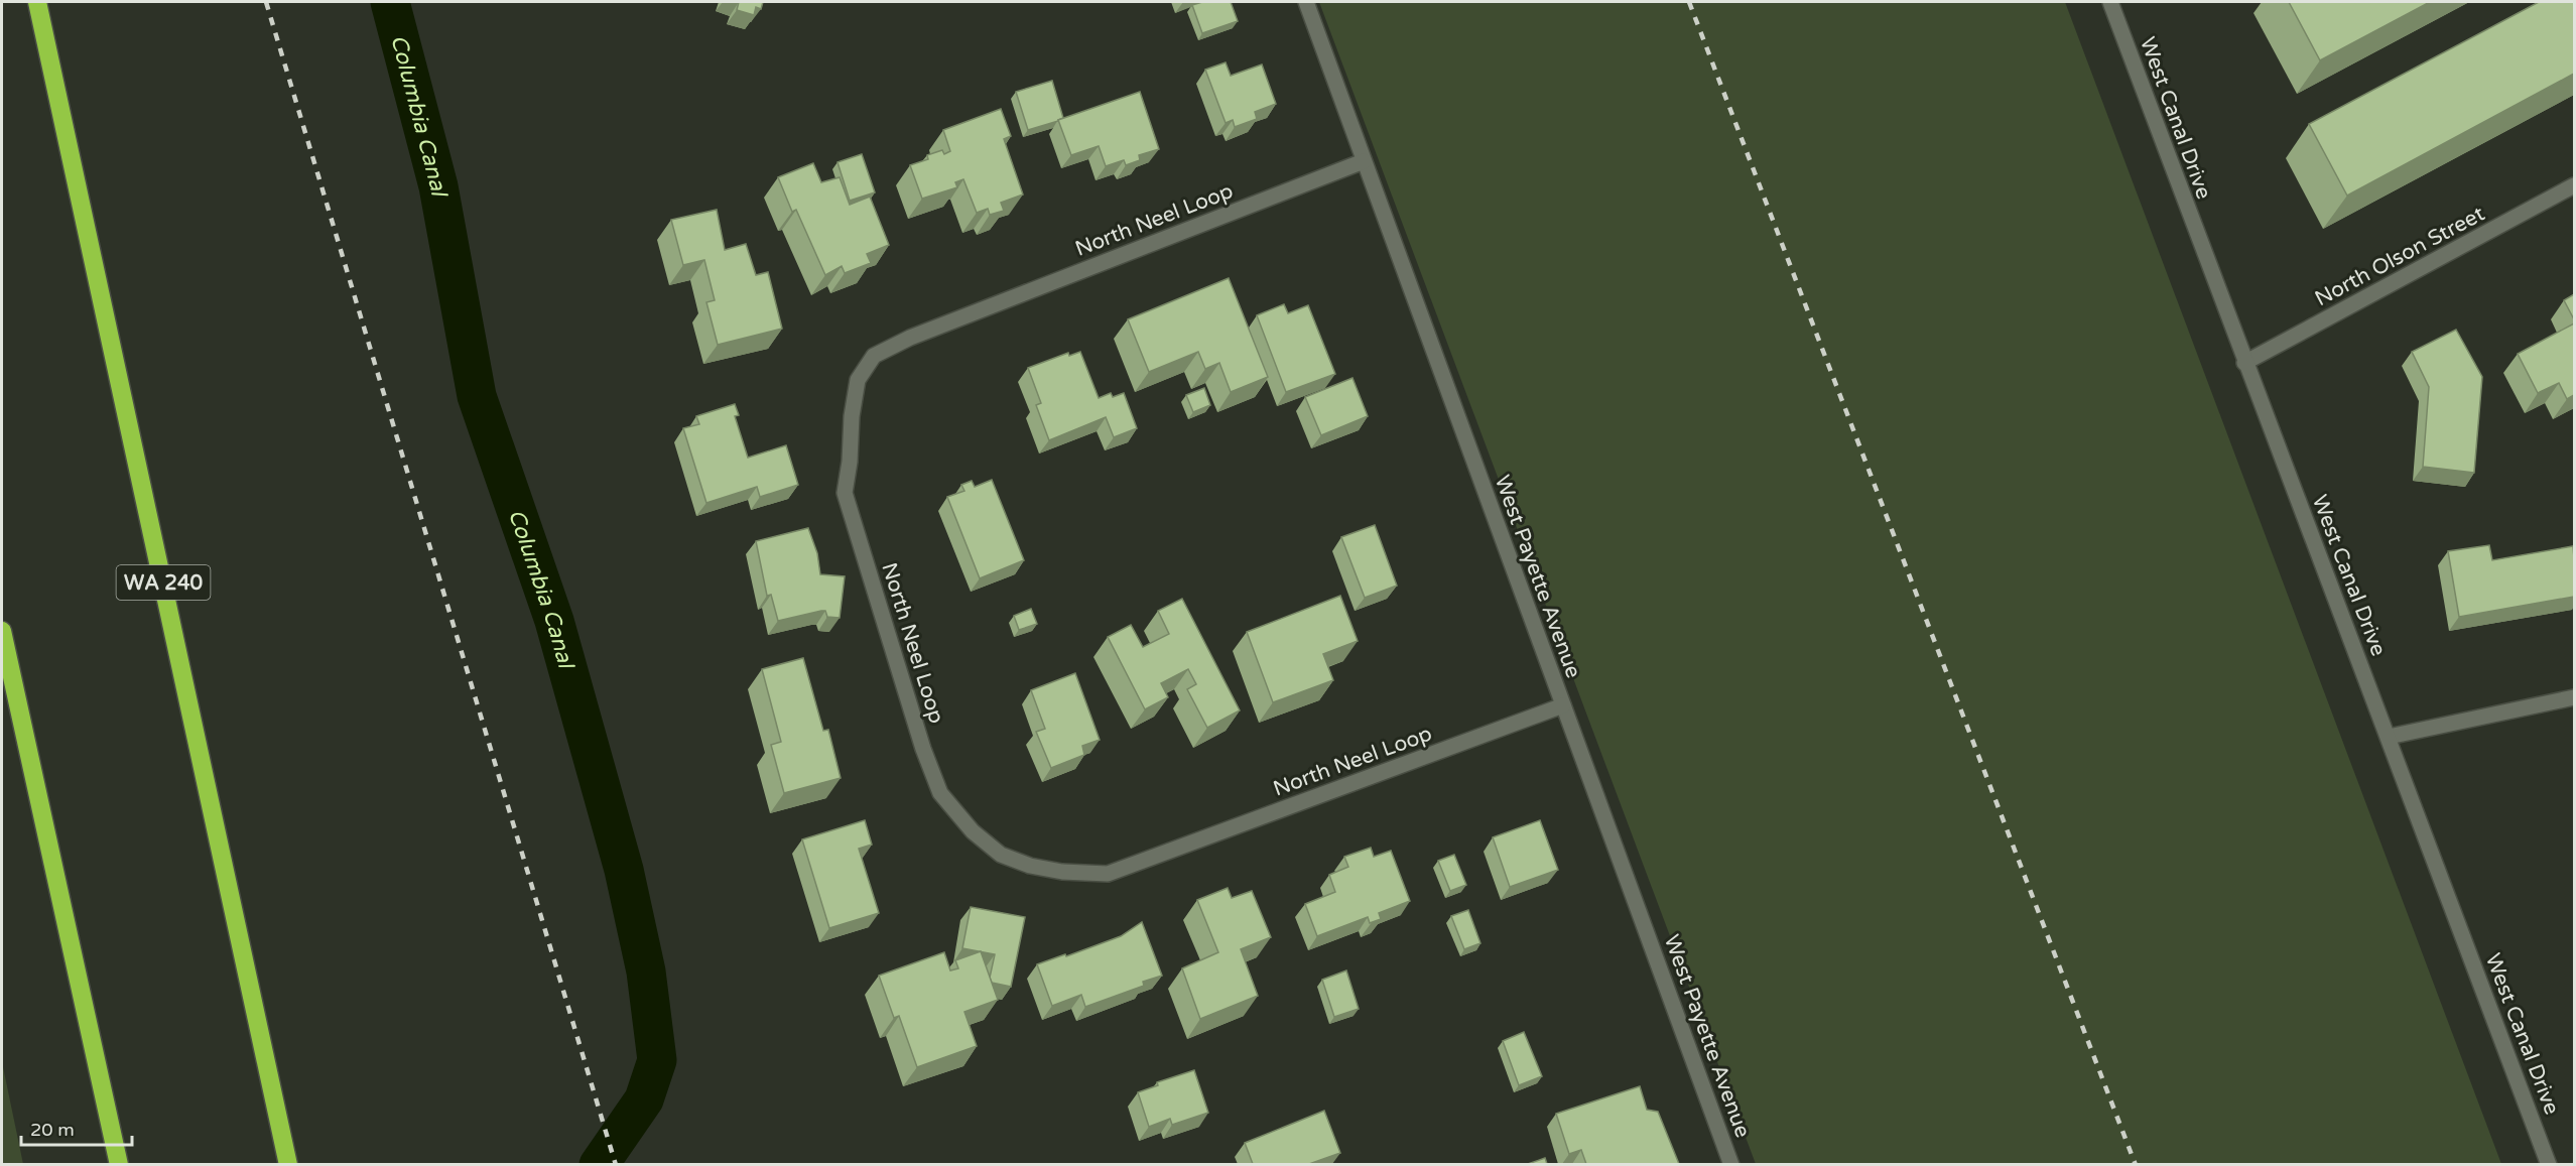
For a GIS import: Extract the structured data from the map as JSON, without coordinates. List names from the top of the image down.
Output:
{
  "streets": {
    "highway": ["WA 240"],
    "street": [
      "West Canal Drive",
      "North Neel Loop",
      "North Olson Street",
      "West Payette Avenue"
    ]
  },
  "crossings": [
    ["West Canal Drive", "North Olson Street"],
    ["North Neel Loop", "West Payette Avenue"]
  ],
  "water": ["Columbia Canal"],
  "scale_bar": "20 m"
}
